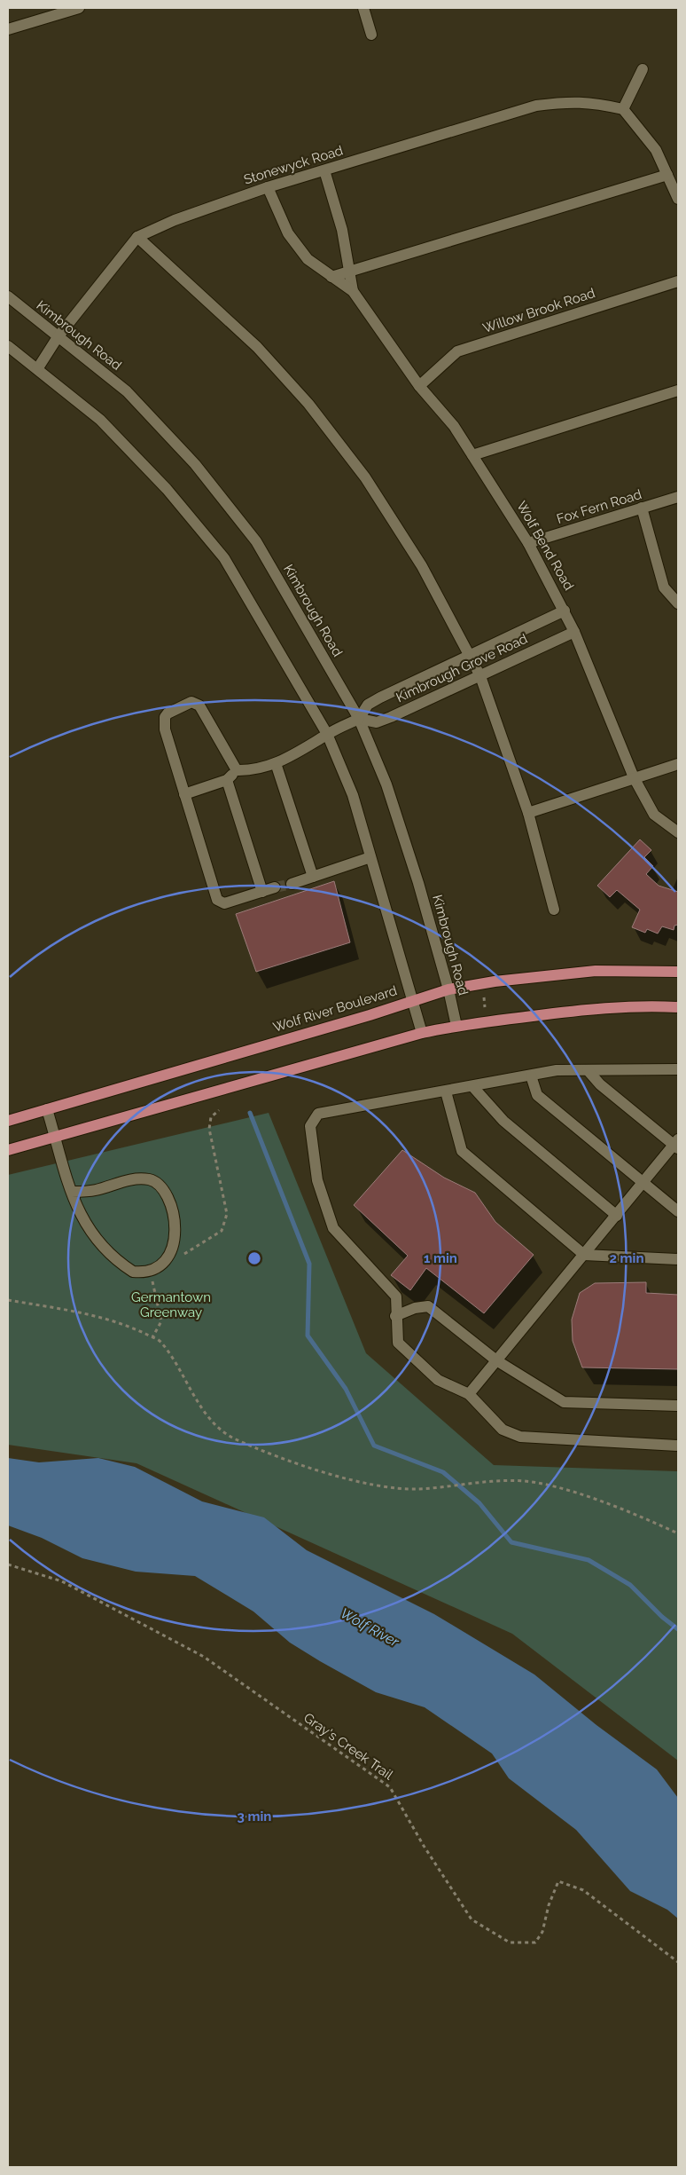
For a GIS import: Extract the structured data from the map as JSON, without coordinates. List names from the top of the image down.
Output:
{
  "streets": {
    "main road": ["Wolf River Boulevard"],
    "street": [
      "Stonewyck Road",
      "Willow Brook Road",
      "Kimbrough Road",
      "Fox Fern Road",
      "Wolf Bend Road",
      "Kimbrough Grove Road"
    ],
    "path": ["Gray's Creek Trail"]
  },
  "crossings": [
    ["Stonewyck Road", "Kimbrough Road"],
    ["Stonewyck Road", "Wolf Bend Road"],
    ["Willow Brook Road", "Wolf Bend Road"],
    ["Kimbrough Road", "Kimbrough Grove Road"],
    ["Kimbrough Road", "Wolf River Boulevard"],
    ["Fox Fern Road", "Wolf Bend Road"],
    ["Wolf Bend Road", "Kimbrough Grove Road"]
  ],
  "water": ["Wolf River"],
  "parks": ["Germantown Greenway"],
  "rings": ["1 min", "2 min", "3 min"]
}
